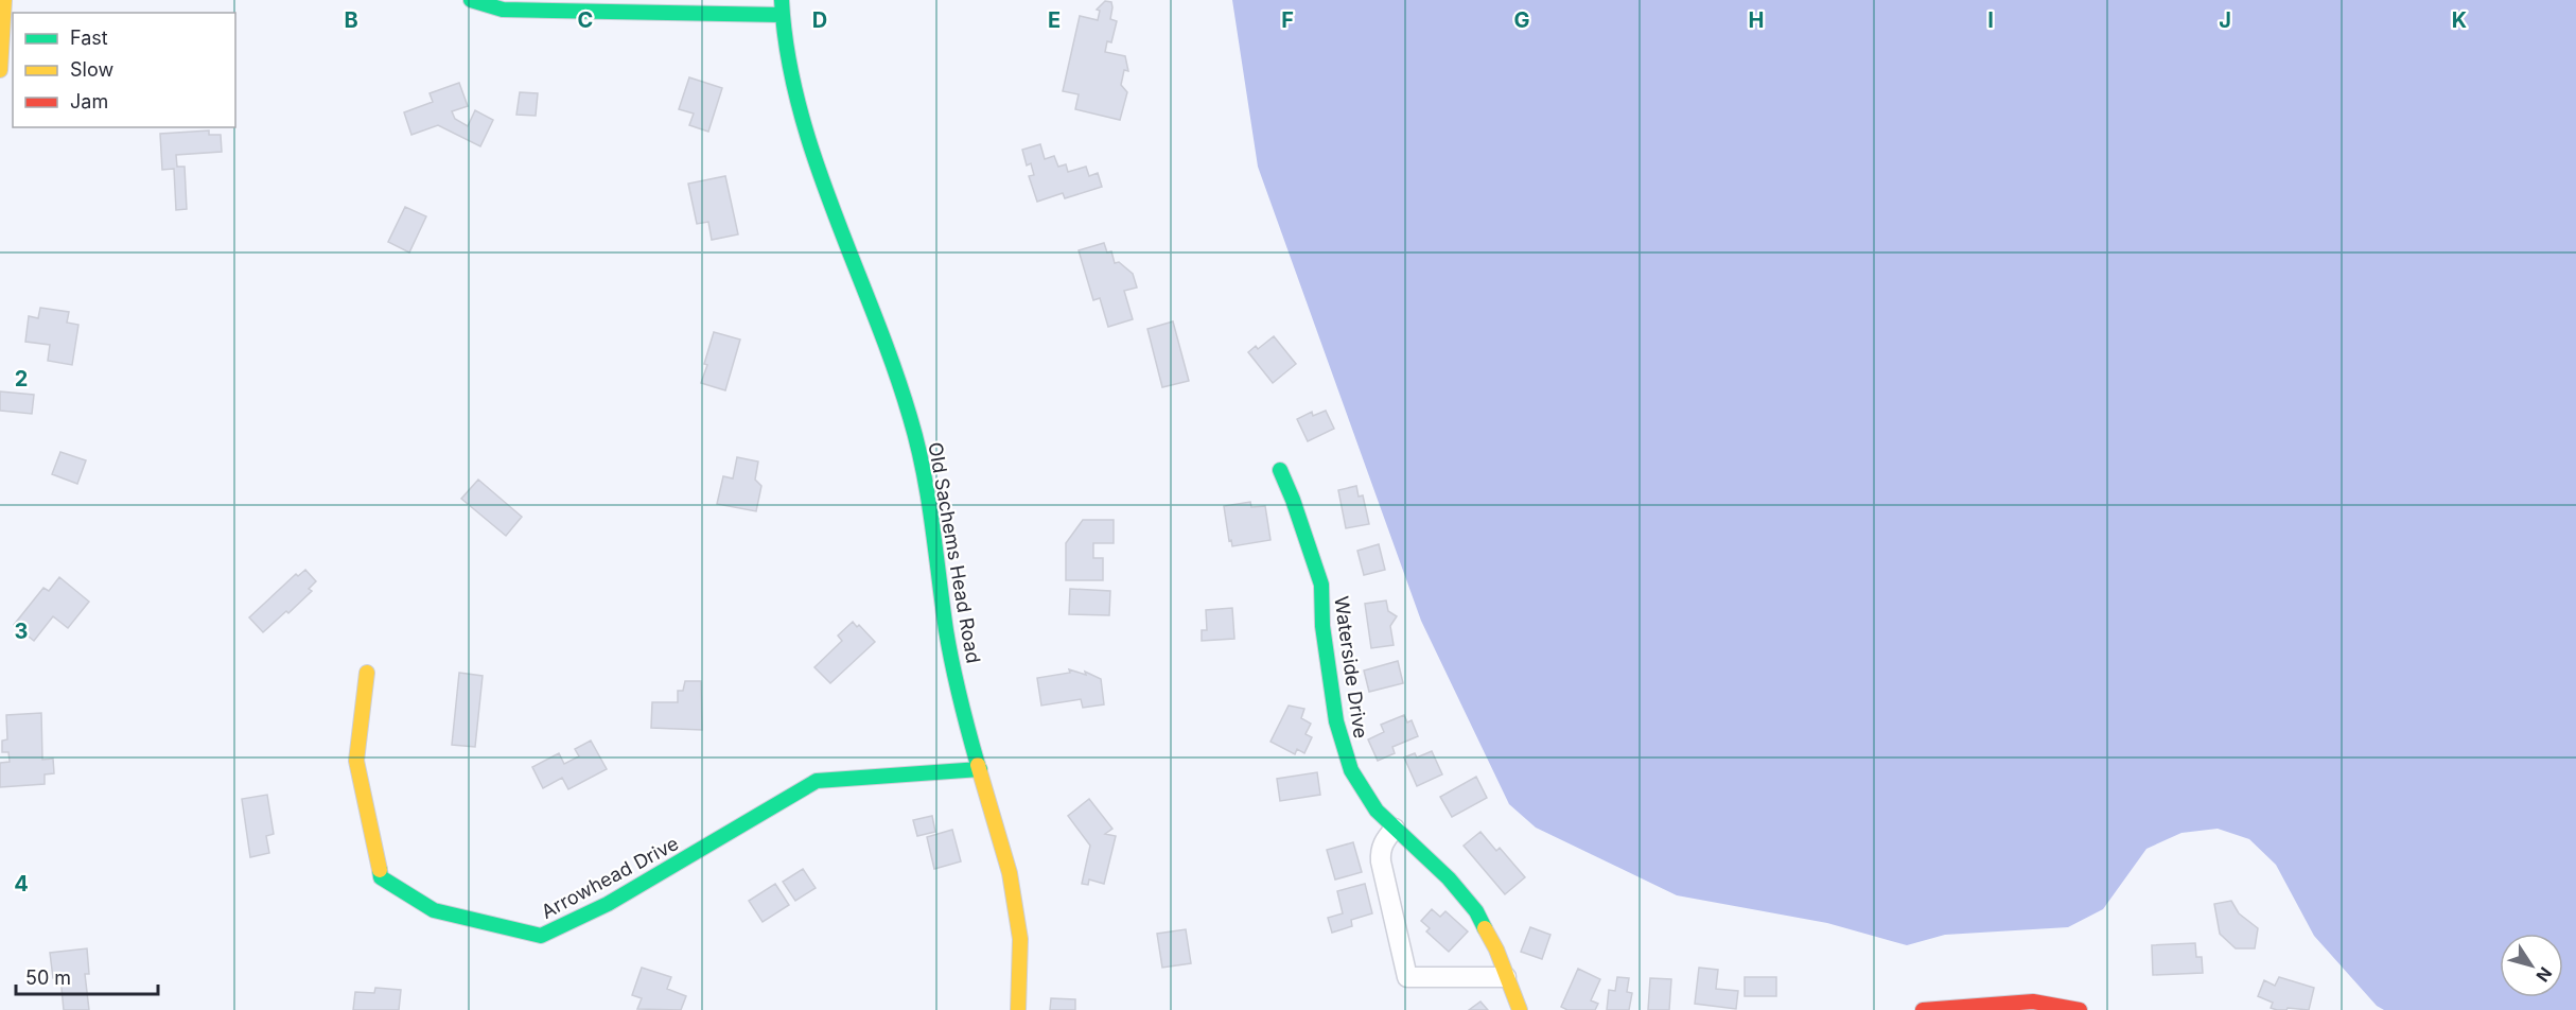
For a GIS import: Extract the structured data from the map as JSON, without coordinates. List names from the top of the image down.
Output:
{
  "streets": {
    "street": ["Old Sachems Head Road", "Waterside Drive", "Arrowhead Drive"]
  },
  "crossings": [
    ["Old Sachems Head Road", "Arrowhead Drive"]
  ],
  "legend": ["Fast", "Slow", "Jam"],
  "scale_bar": "50 m",
  "north": "bottom right",
  "grid": {
    "columns": [
      "B",
      "C",
      "D",
      "E",
      "F",
      "G",
      "H",
      "I",
      "J",
      "K"
    ],
    "rows": ["2", "3", "4"]
  }
}
